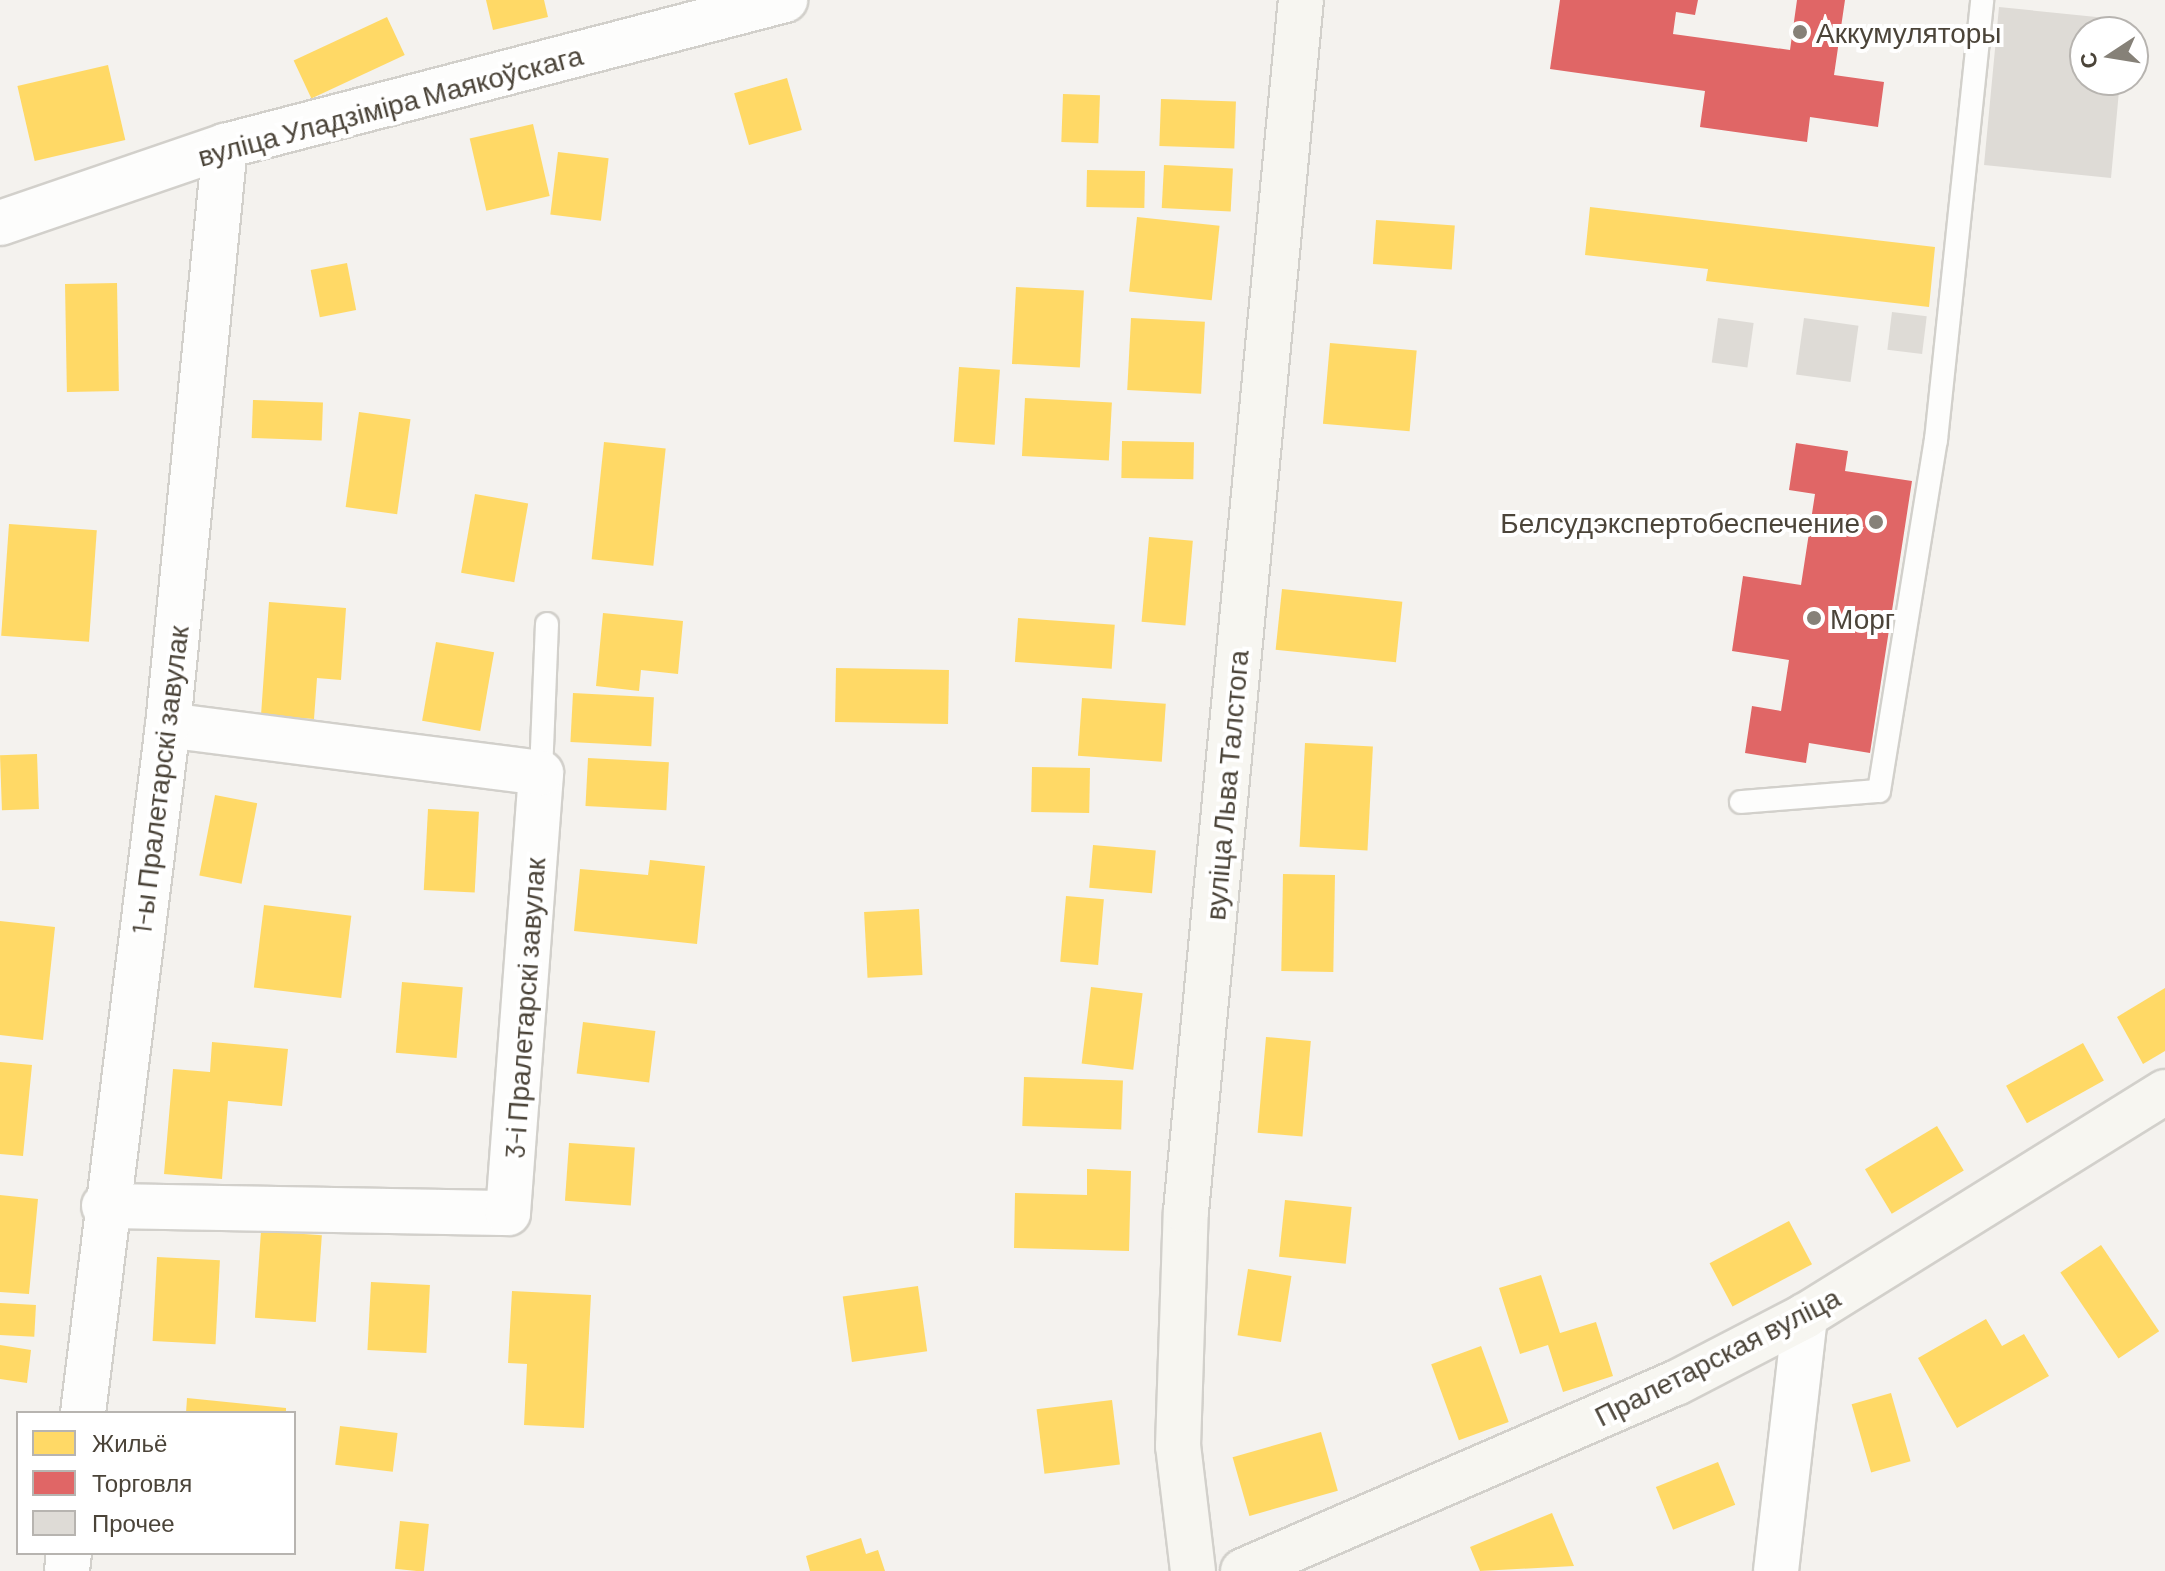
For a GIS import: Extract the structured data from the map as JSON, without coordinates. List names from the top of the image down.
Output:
{
  "streets": {
    "street": [
      "вуліца Уладзіміра Маякоўскага",
      "1-ы Пралетарскі завулак",
      "вуліца Льва Талстога",
      "3-і Пралетарскі завулак",
      "Пралетарская вуліца"
    ]
  },
  "crossings": [
    ["вуліца Уладзіміра Маякоўскага", "1-ы Пралетарскі завулак"],
    ["1-ы Пралетарскі завулак", "3-і Пралетарскі завулак"]
  ],
  "places": ["Аккумуляторы", "Белсудэкспертобеспечение", "Морг"],
  "legend": ["Жильё", "Торговля", "Прочее"],
  "north": "left"
}
